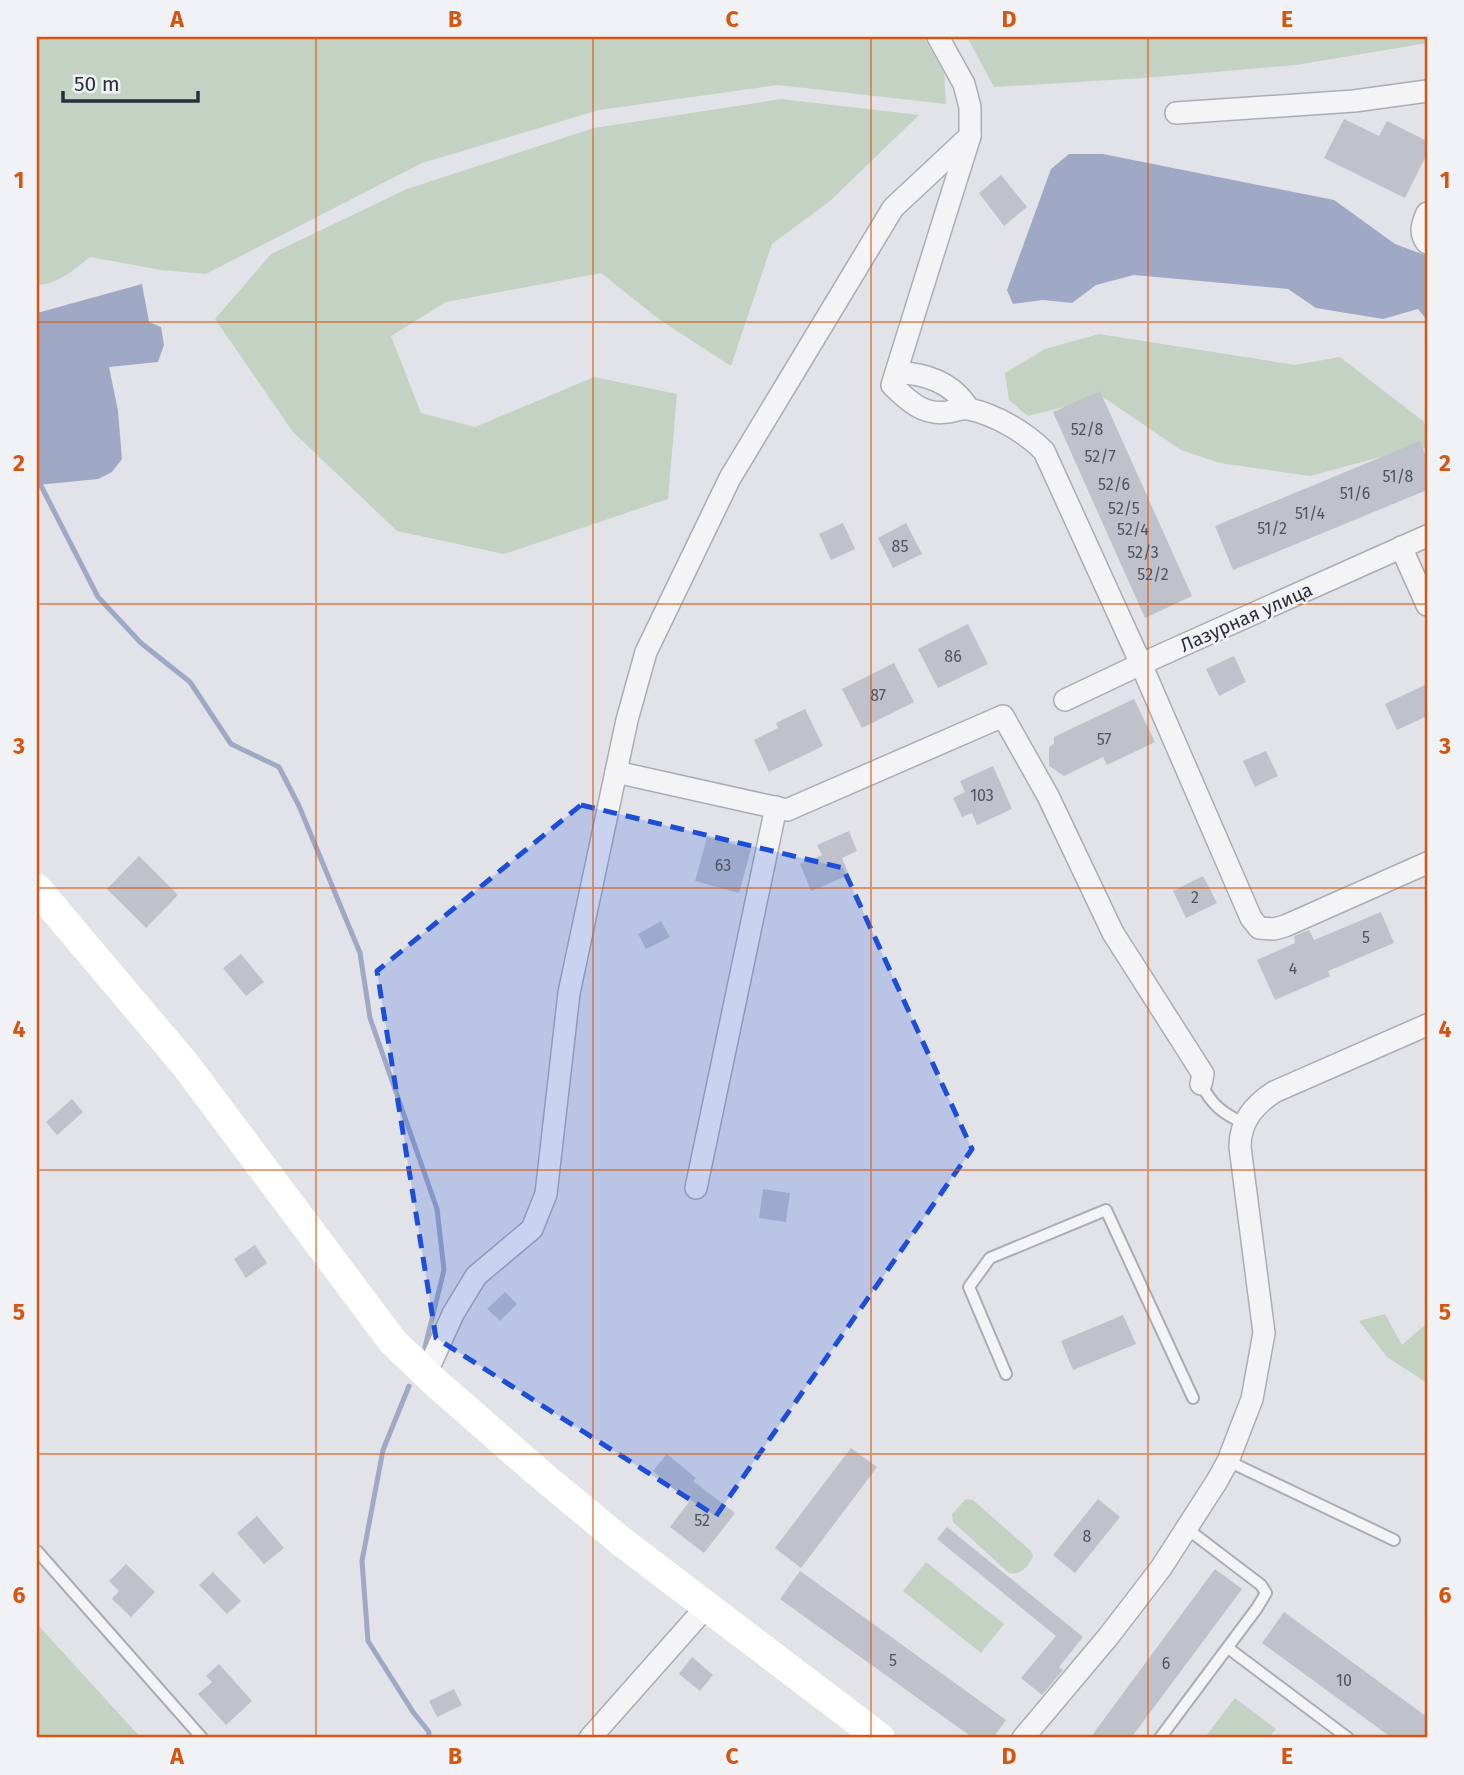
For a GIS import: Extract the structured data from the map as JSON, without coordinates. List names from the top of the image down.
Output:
{
  "streets": {
    "street": ["Лазурная улица"]
  },
  "house_numbers": [
    "52/8",
    "52/7",
    "51/8",
    "52/6",
    "51/6",
    "52/5",
    "51/4",
    "51/2",
    "52/4",
    "85",
    "52/3",
    "52/2",
    "86",
    "87",
    "57",
    "103",
    "63",
    "2",
    "5",
    "4",
    "52",
    "8",
    "5",
    "6",
    "10"
  ],
  "scale_bar": "50 m",
  "grid": {
    "columns": [
      "A",
      "B",
      "C",
      "D",
      "E"
    ],
    "rows": [
      "1",
      "2",
      "3",
      "4",
      "5",
      "6"
    ]
  }
}
